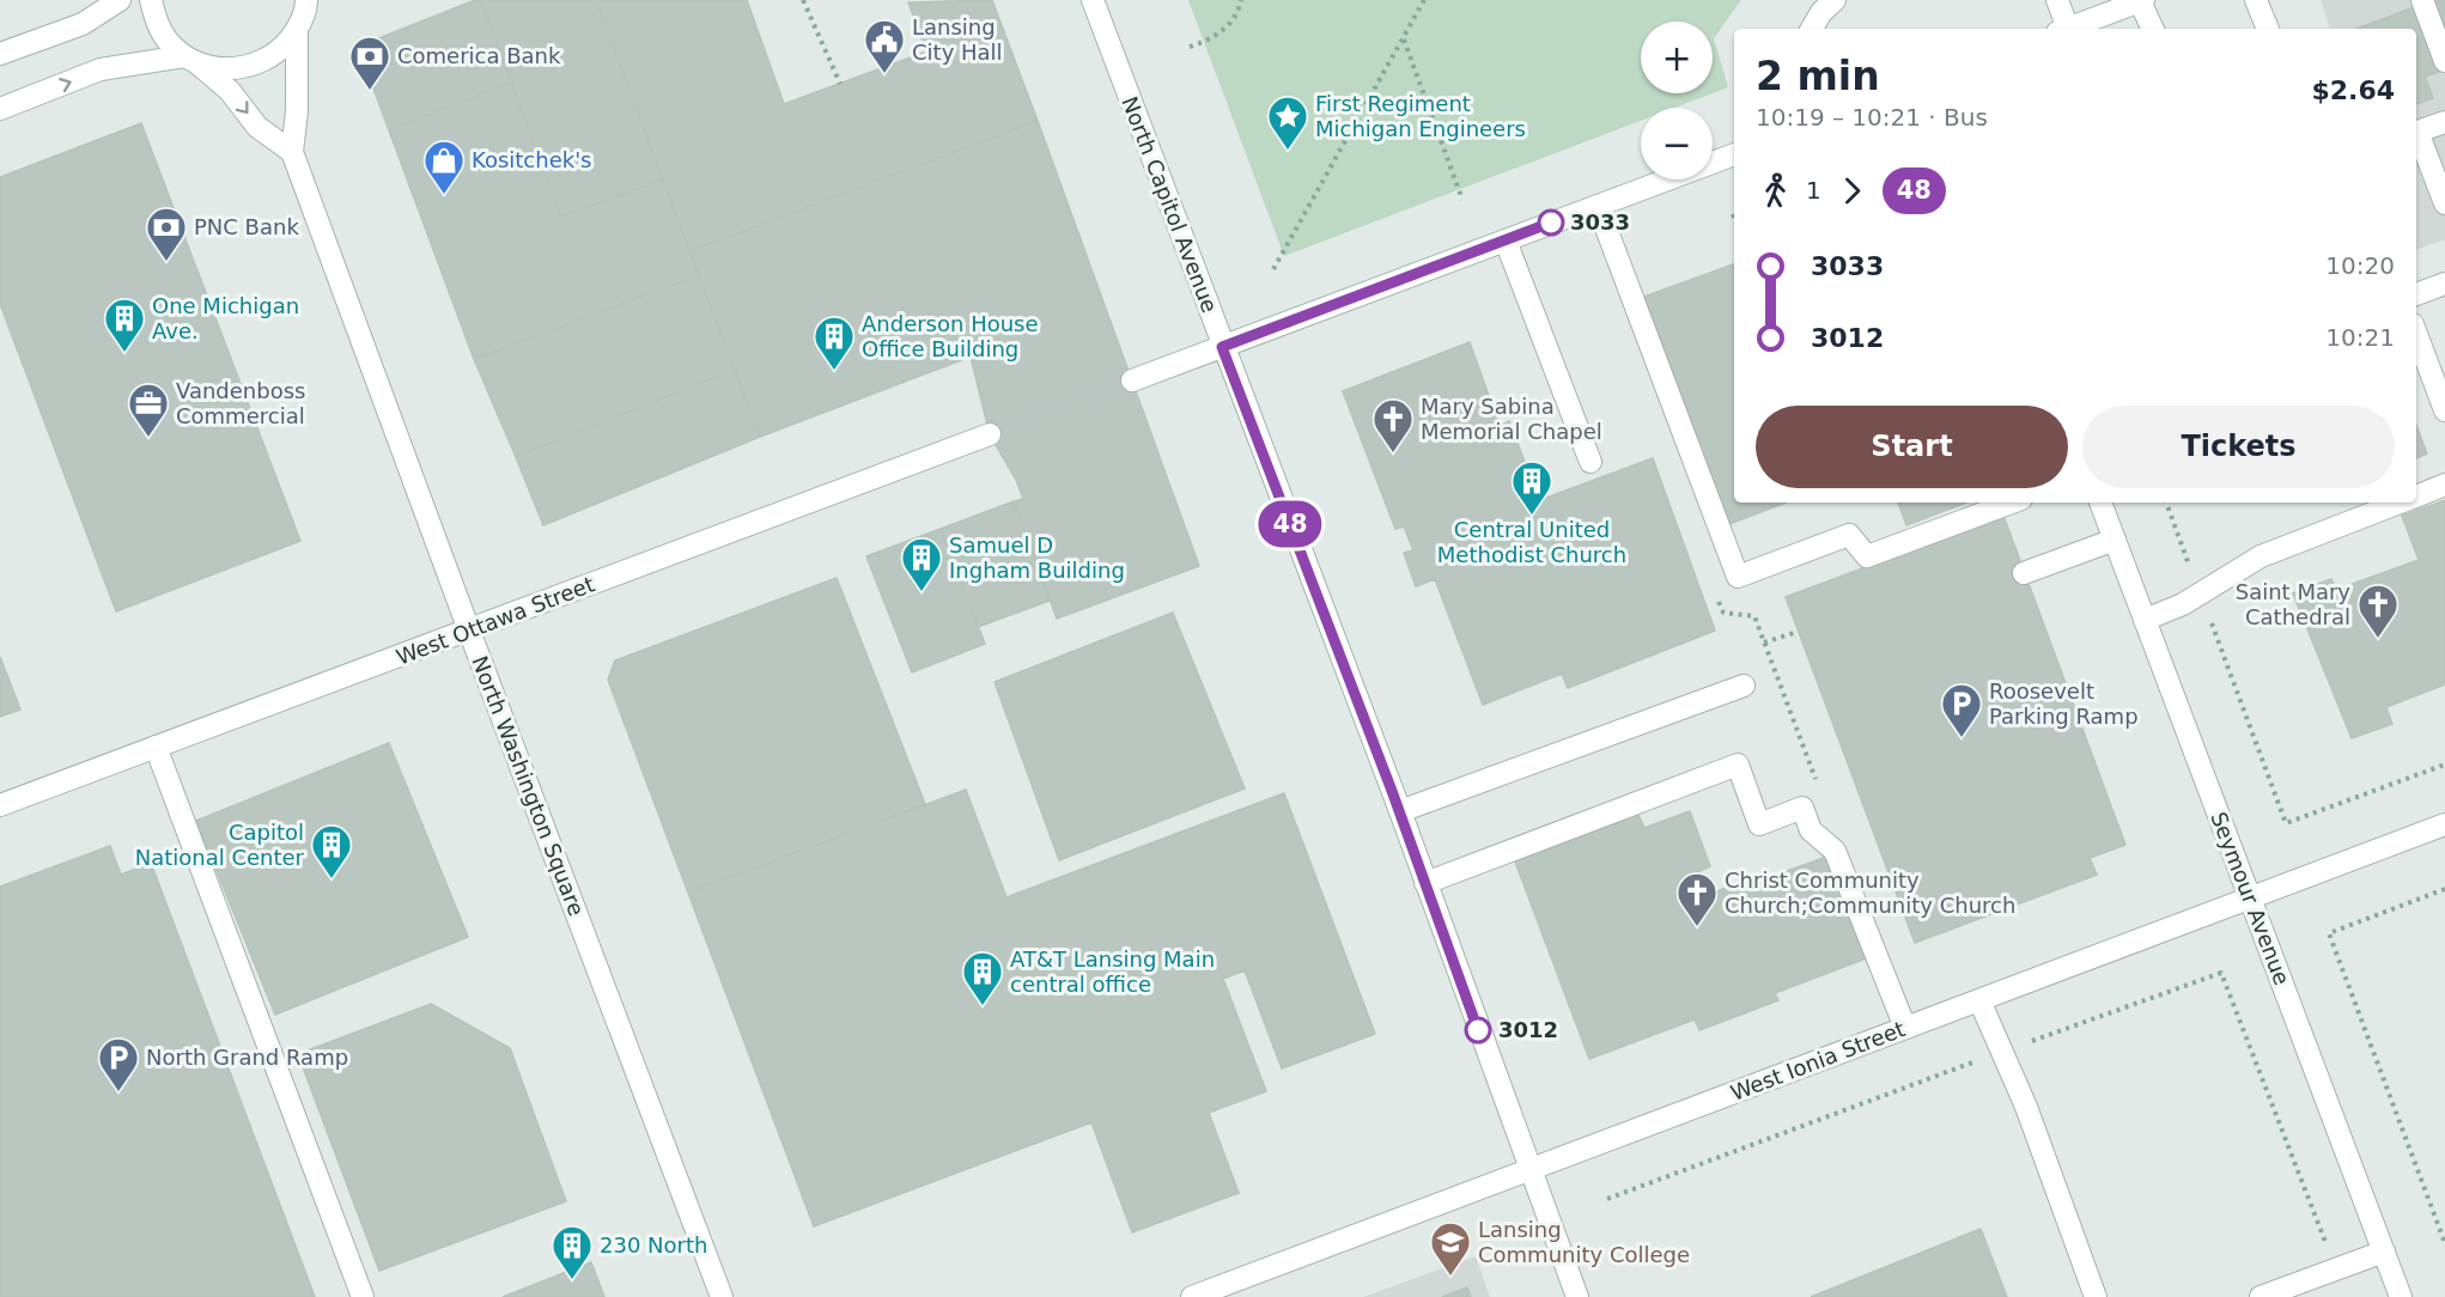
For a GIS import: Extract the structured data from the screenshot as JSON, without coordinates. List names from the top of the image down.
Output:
{
  "streets": {
    "street": [
      "North Capitol Avenue",
      "West Ottawa Street",
      "North Washington Square",
      "Seymour Avenue",
      "West Ionia Street"
    ]
  },
  "crossings": [
    ["North Capitol Avenue", "West Ionia Street"],
    ["West Ottawa Street", "North Washington Square"],
    ["Seymour Avenue", "West Ionia Street"]
  ],
  "places": {
    "public building": ["Lansing City Hall"],
    "bank": ["Comerica Bank", "PNC Bank"],
    "place": ["First Regiment Michigan Engineers"],
    "shop": ["Kositchek's"],
    "other": ["3033", "3012"],
    "building": [
      "One Michigan Ave.",
      "Anderson House Office Building",
      "Central United Methodist Church",
      "Samuel D Ingham Building",
      "Capitol National Center",
      "AT&T Lansing Main central office",
      "230 North"
    ],
    "office": ["Vandenboss Commercial"],
    "church": ["Mary Sabina Memorial Chapel", "Saint Mary Cathedral", "Christ Community Church;Community Church"],
    "parking": ["Roosevelt Parking Ramp", "North Grand Ramp"],
    "school or university": ["Lansing Community College"]
  },
  "lines": ["bus line 48"],
  "page": {
    "on_map": "48",
    "map_buttons": ["+", "−"],
    "heading": ["2 min", "10:19 – 10:21 · Bus", "$2.64"],
    "legs": ["1", "48"],
    "list": [
      {
        "name": "3033",
        "value": "10:20"
      },
      {
        "name": "3012",
        "value": "10:21"
      }
    ],
    "buttons": ["Start", "Tickets"]
  }
}
